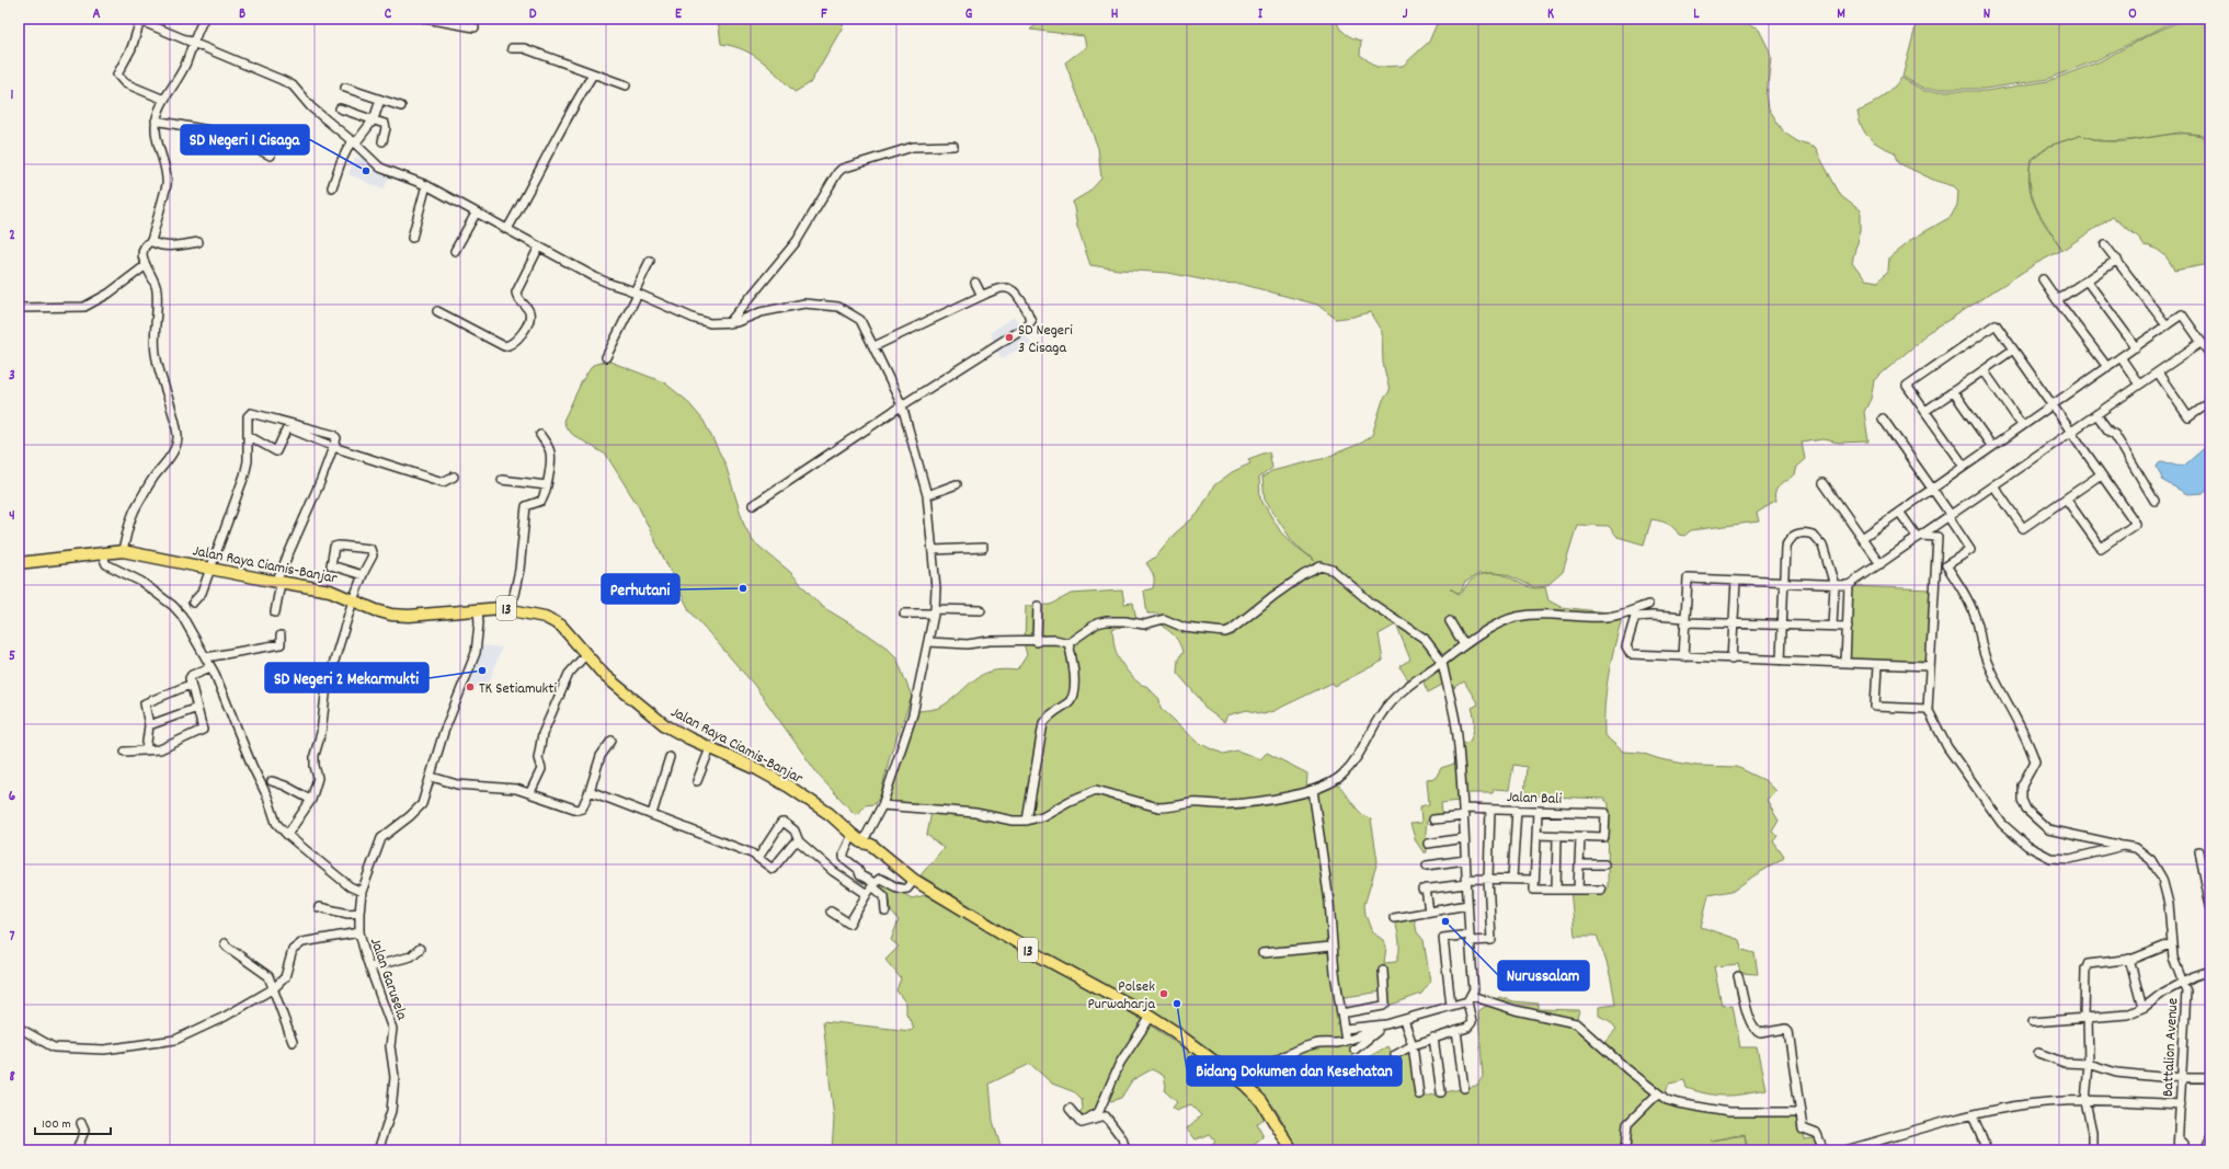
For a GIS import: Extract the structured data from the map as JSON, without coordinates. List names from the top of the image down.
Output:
{
  "streets": {
    "highway": ["Jalan Raya Ciamis-Banjar", "13"],
    "street": ["Jalan Bali", "Jalan Garusela", "Battalion Avenue"]
  },
  "crossings": [
    ["Jalan Raya Ciamis-Banjar", "Jalan Garusela"]
  ],
  "places": [
    "SD Negeri 1 Cisaga",
    "SD Negeri 3 Cisaga",
    "Perhutani",
    "SD Negeri 2 Mekarmukti",
    "TK Setiamukti",
    "Nurussalam",
    "Polsek Purwaharja",
    "Bidang Dokumen dan Kesehatan"
  ],
  "scale_bar": "100 m",
  "grid": {
    "columns": [
      "A",
      "B",
      "C",
      "D",
      "E",
      "F",
      "G",
      "H",
      "I",
      "J",
      "K",
      "L",
      "M",
      "N",
      "O"
    ],
    "rows": [
      "1",
      "2",
      "3",
      "4",
      "5",
      "6",
      "7",
      "8"
    ]
  }
}
